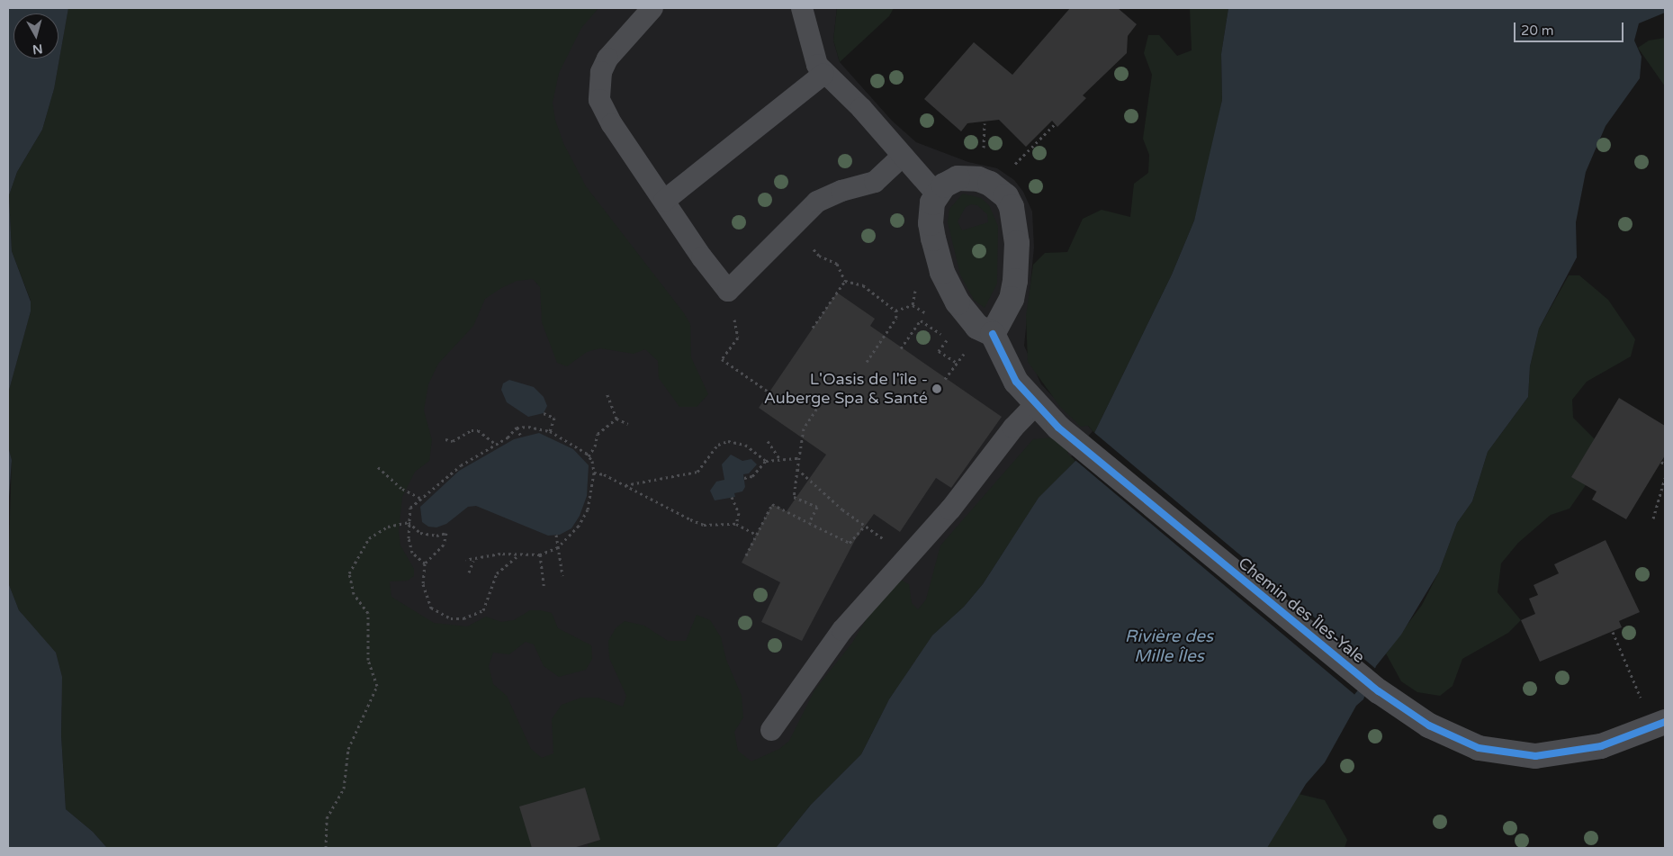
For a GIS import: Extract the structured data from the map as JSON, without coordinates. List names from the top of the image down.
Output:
{
  "streets": {
    "street": ["Chemin des Îles-Yale"]
  },
  "water": ["Rivière des Mille Îles"],
  "places": ["L'Oasis de l'île - Auberge Spa & Santé"],
  "scale_bar": "20 m",
  "north": "bottom"
}
